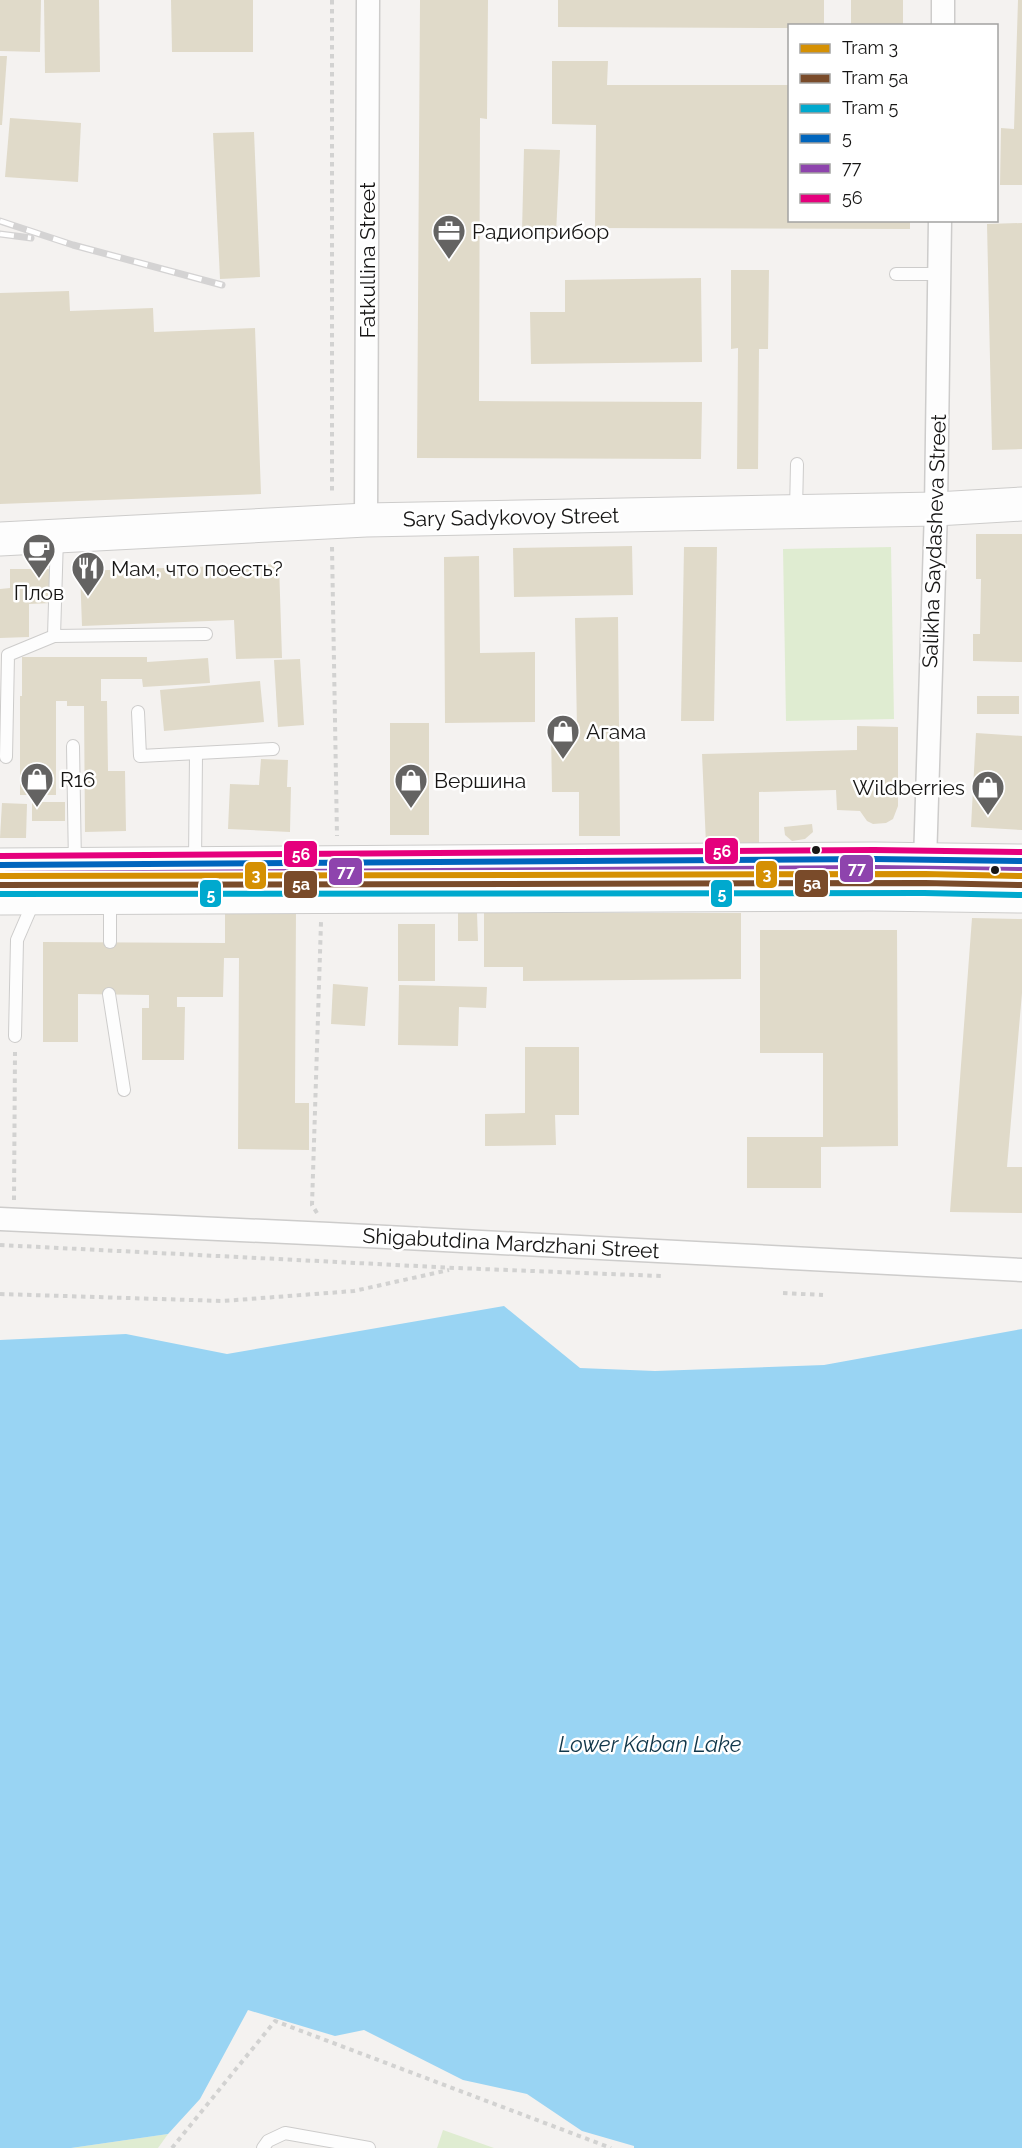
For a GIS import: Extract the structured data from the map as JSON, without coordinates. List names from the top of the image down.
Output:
{
  "streets": {
    "main road": ["Sary Sadykovoy Street"],
    "street": ["Fatkullina Street", "Salikha Saydasheva Street", "Shigabutdina Mardzhani Street"]
  },
  "crossings": [
    ["Fatkullina Street", "Sary Sadykovoy Street"],
    ["Sary Sadykovoy Street", "Salikha Saydasheva Street"]
  ],
  "water": ["Lower Kaban Lake"],
  "places": {
    "office": ["Радиоприбор"],
    "cafe": ["Плов"],
    "restaurant": ["Мам, что поесть?"],
    "shop": [
      "Агама",
      "R16",
      "Вершина",
      "Wildberries"
    ]
  },
  "lines": [
    "transit line 56",
    "transit line 5",
    "transit line 77",
    "tram line 3",
    "tram line 5а",
    "tram line 5"
  ],
  "legend": [
    "Tram 3",
    "Tram 5а",
    "Tram 5",
    "5",
    "77",
    "56"
  ]
}
